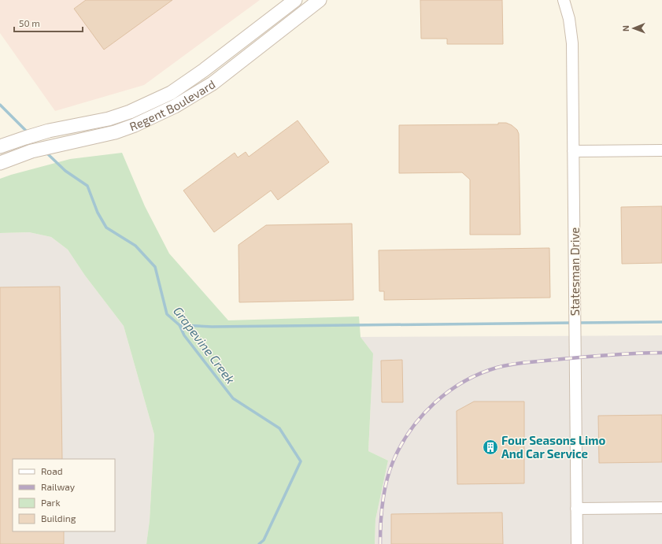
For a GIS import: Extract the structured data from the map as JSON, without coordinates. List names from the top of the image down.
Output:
{
  "streets": {
    "street": ["Regent Boulevard", "Statesman Drive"]
  },
  "water": ["Grapevine Creek"],
  "places": {
    "building": ["Four Seasons Limo And Car Service"]
  },
  "legend": [
    "Road",
    "Railway",
    "Park",
    "Building"
  ],
  "scale_bar": "50 m",
  "north": "left"
}
